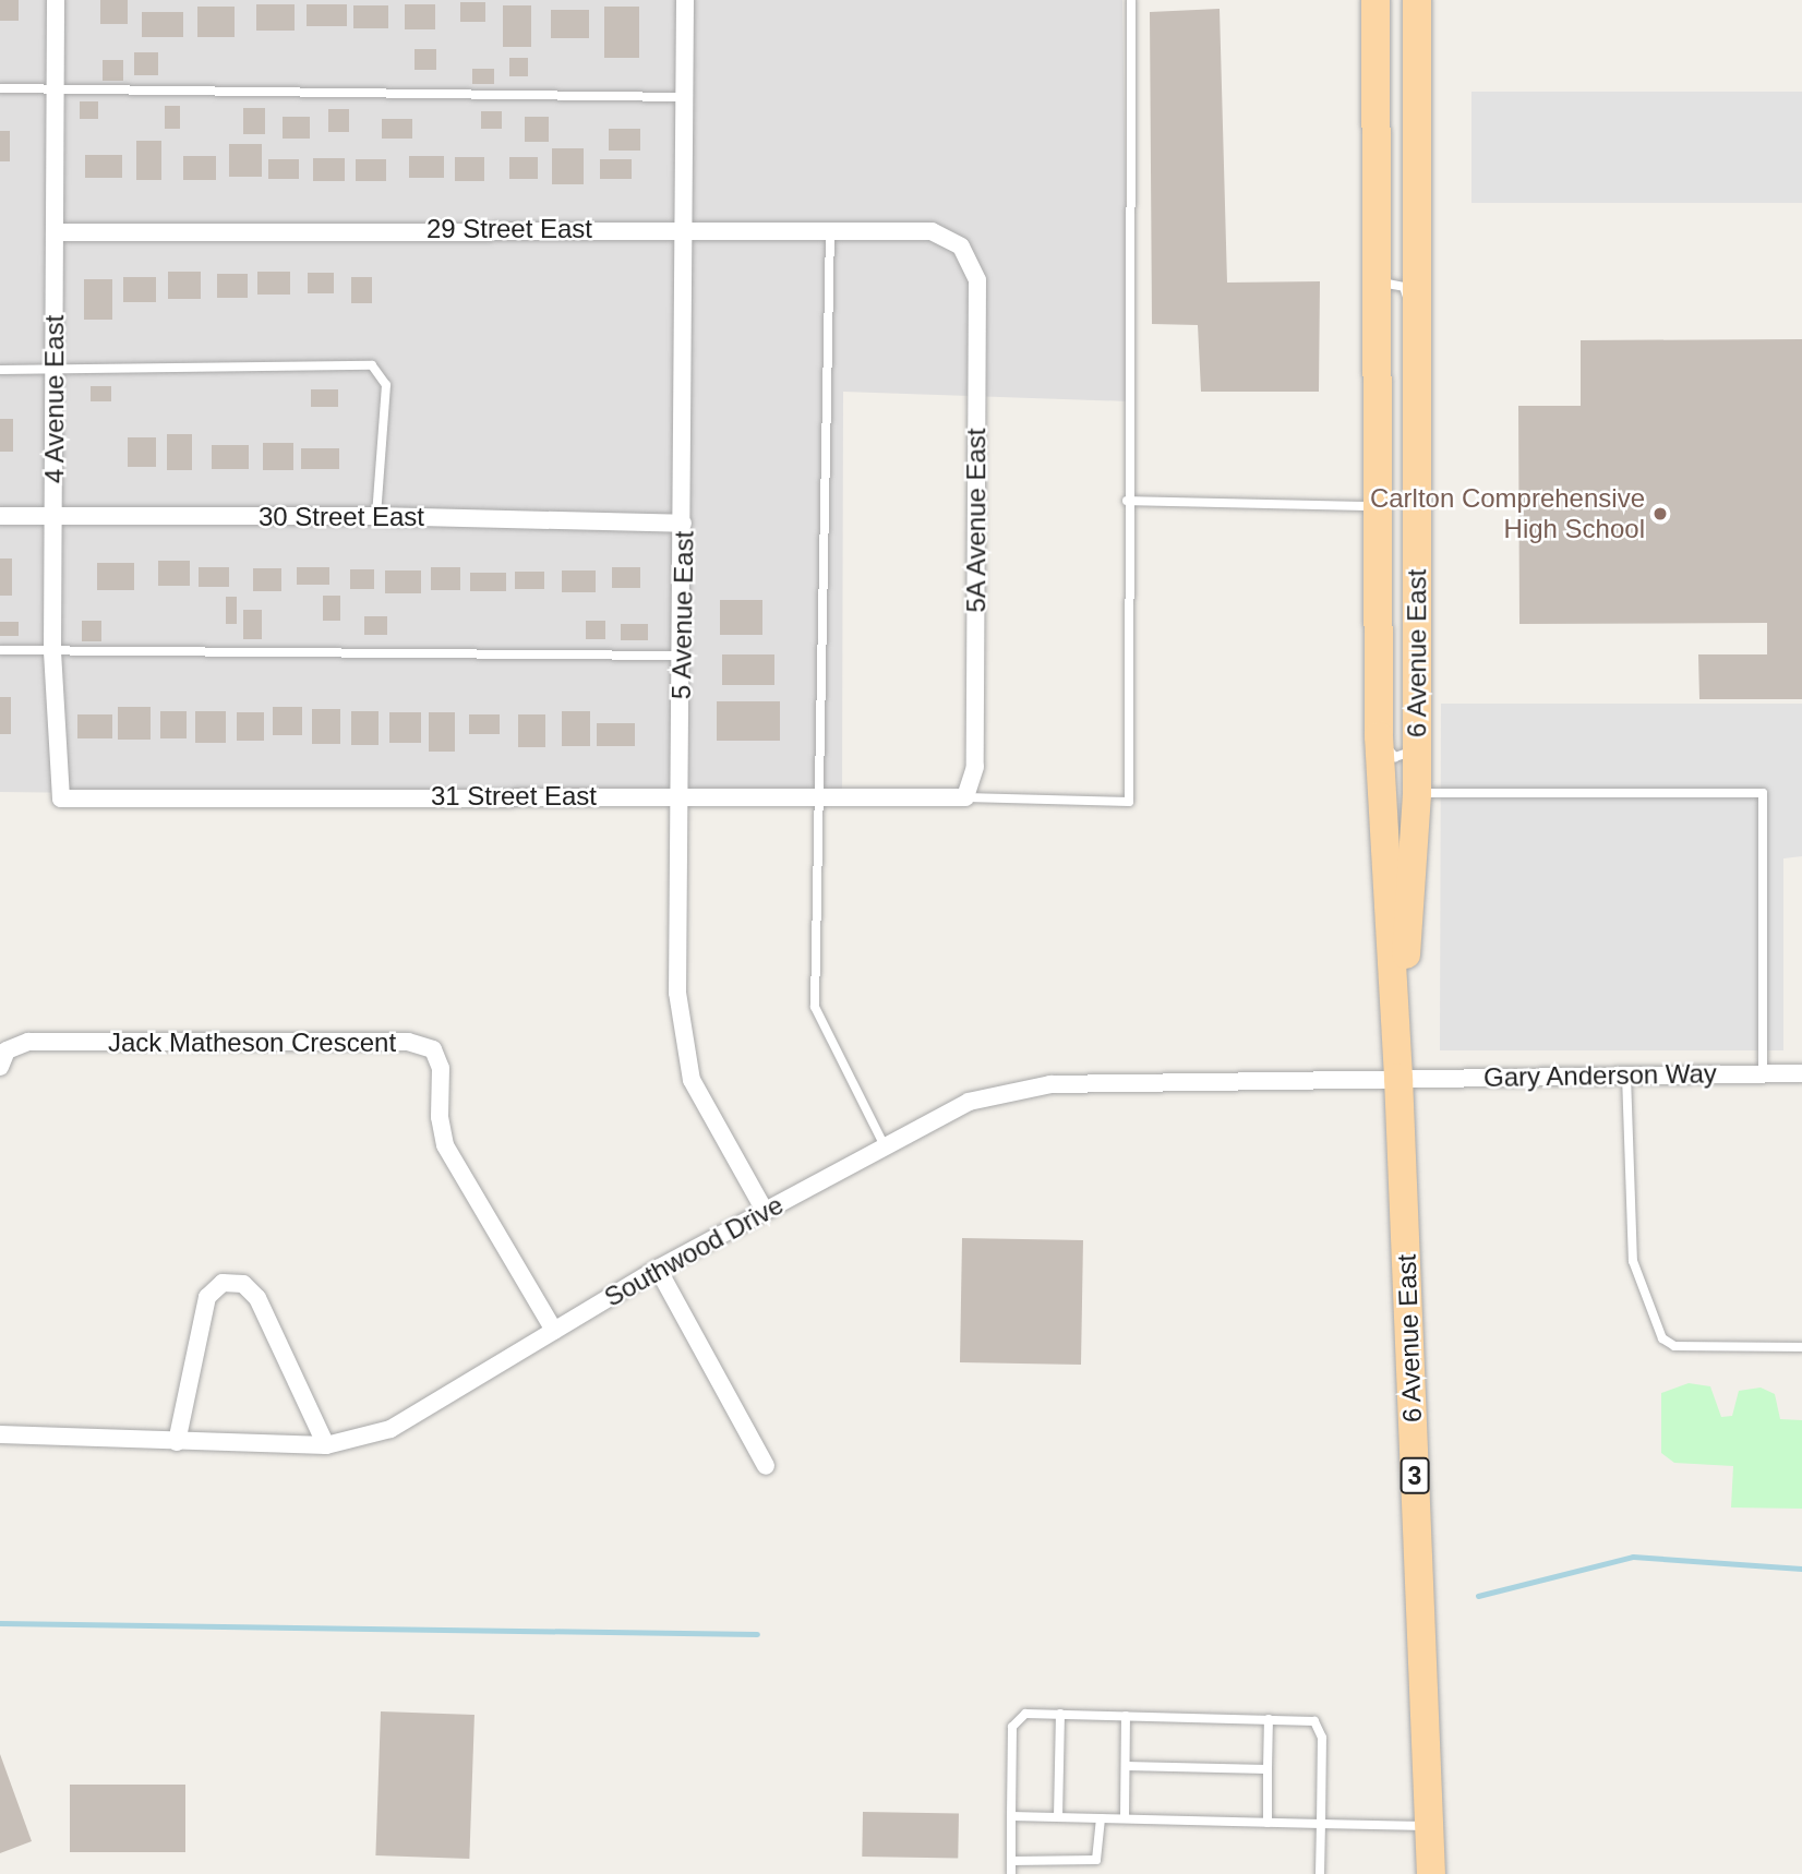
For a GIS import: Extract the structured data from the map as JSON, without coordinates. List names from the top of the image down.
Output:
{
  "streets": {
    "main road": ["6 Avenue East", "3"],
    "street": [
      "29 Street East",
      "4 Avenue East",
      "30 Street East",
      "5A Avenue East",
      "5 Avenue East",
      "31 Street East",
      "Jack Matheson Crescent",
      "Gary Anderson Way",
      "Southwood Drive"
    ]
  },
  "crossings": [
    ["29 Street East", "4 Avenue East"],
    ["29 Street East", "5A Avenue East"],
    ["29 Street East", "5 Avenue East"],
    ["4 Avenue East", "30 Street East"],
    ["4 Avenue East", "31 Street East"],
    ["30 Street East", "5 Avenue East"],
    ["5A Avenue East", "31 Street East"],
    ["5 Avenue East", "31 Street East"],
    ["5 Avenue East", "Southwood Drive"],
    ["6 Avenue East", "Gary Anderson Way"],
    ["6 Avenue East", "Southwood Drive"],
    ["Jack Matheson Crescent", "Southwood Drive"],
    ["Gary Anderson Way", "Southwood Drive"]
  ],
  "places": ["Carlton Comprehensive High School"]
}
